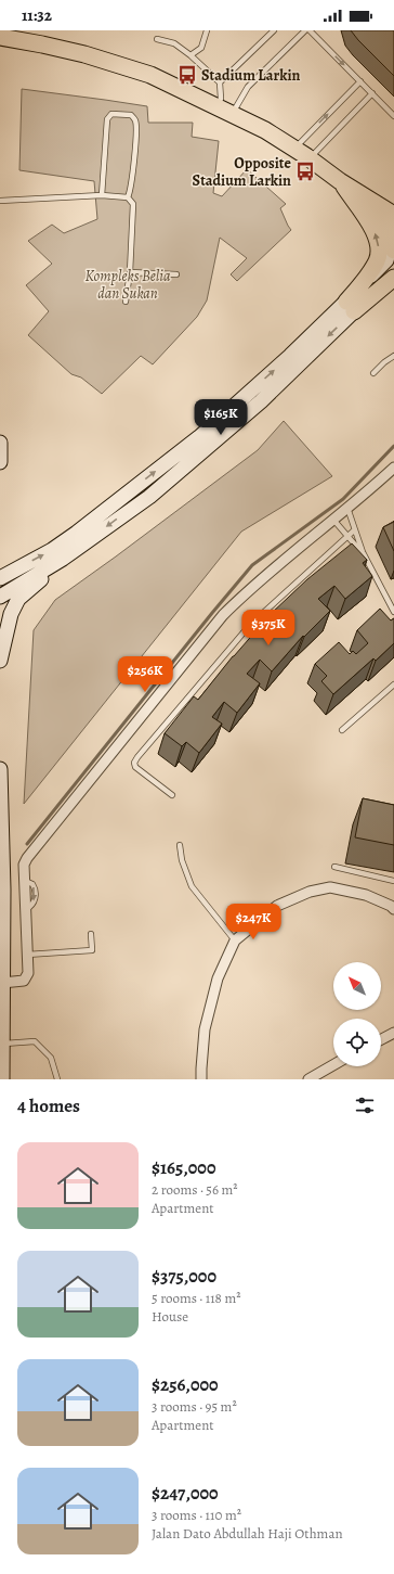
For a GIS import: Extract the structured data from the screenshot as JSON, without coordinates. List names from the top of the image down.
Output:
{
  "parks": ["Kompleks Belia dan Sukan"],
  "places": {
    "bus stop": ["Stadium Larkin", "Opposite Stadium Larkin"]
  },
  "north": "top left",
  "page": {
    "status": "11:32",
    "price": [
      "$165K",
      "$375K",
      "$256K",
      "$247K"
    ],
    "heading": "4 homes",
    "list": [
      {
        "name": "$165,000",
        "note": "2 rooms · 56 m² · Apartment"
      },
      {
        "name": "$375,000",
        "note": "5 rooms · 118 m² · House"
      },
      {
        "name": "$256,000",
        "note": "3 rooms · 95 m² · Apartment"
      },
      {
        "name": "$247,000",
        "note": "3 rooms · 110 m² · Jalan Dato Abdullah Haji Othman"
      }
    ]
  }
}
